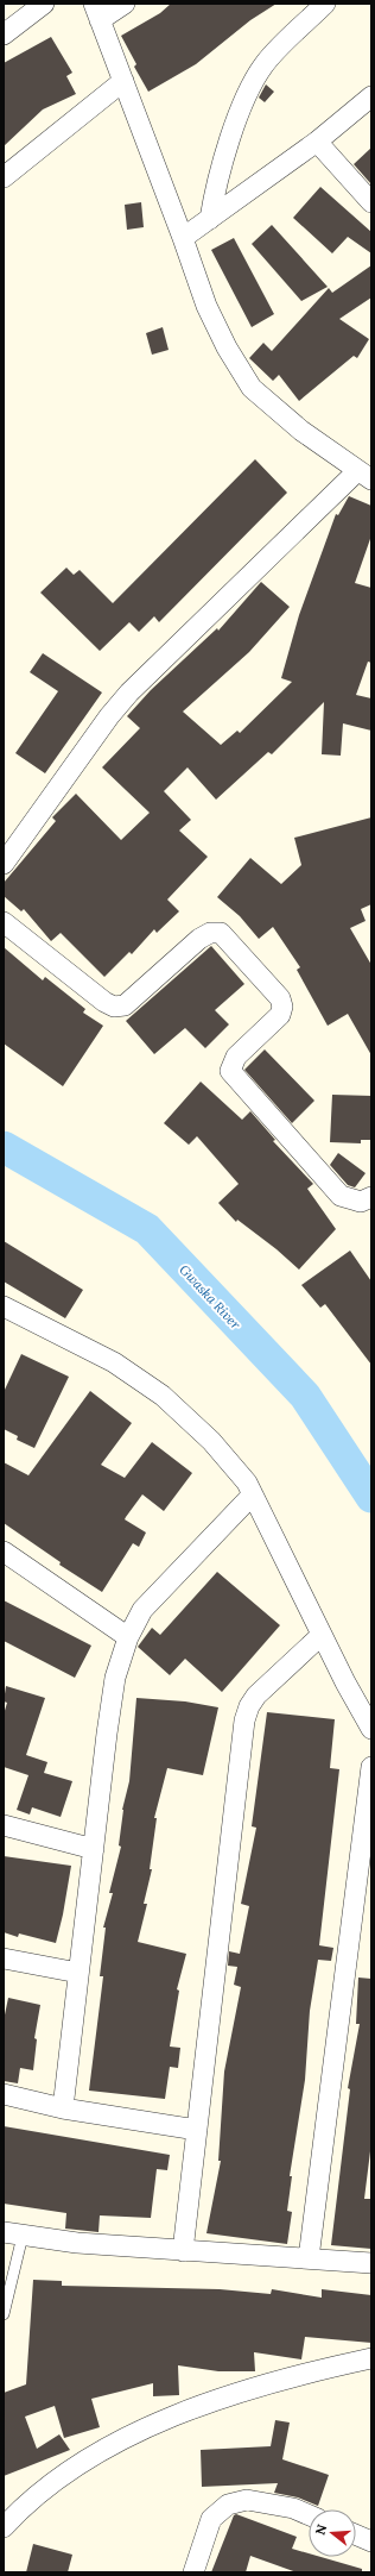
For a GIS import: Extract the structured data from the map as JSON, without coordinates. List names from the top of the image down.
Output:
{
  "water": ["Gwaska River"],
  "north": "left"
}
